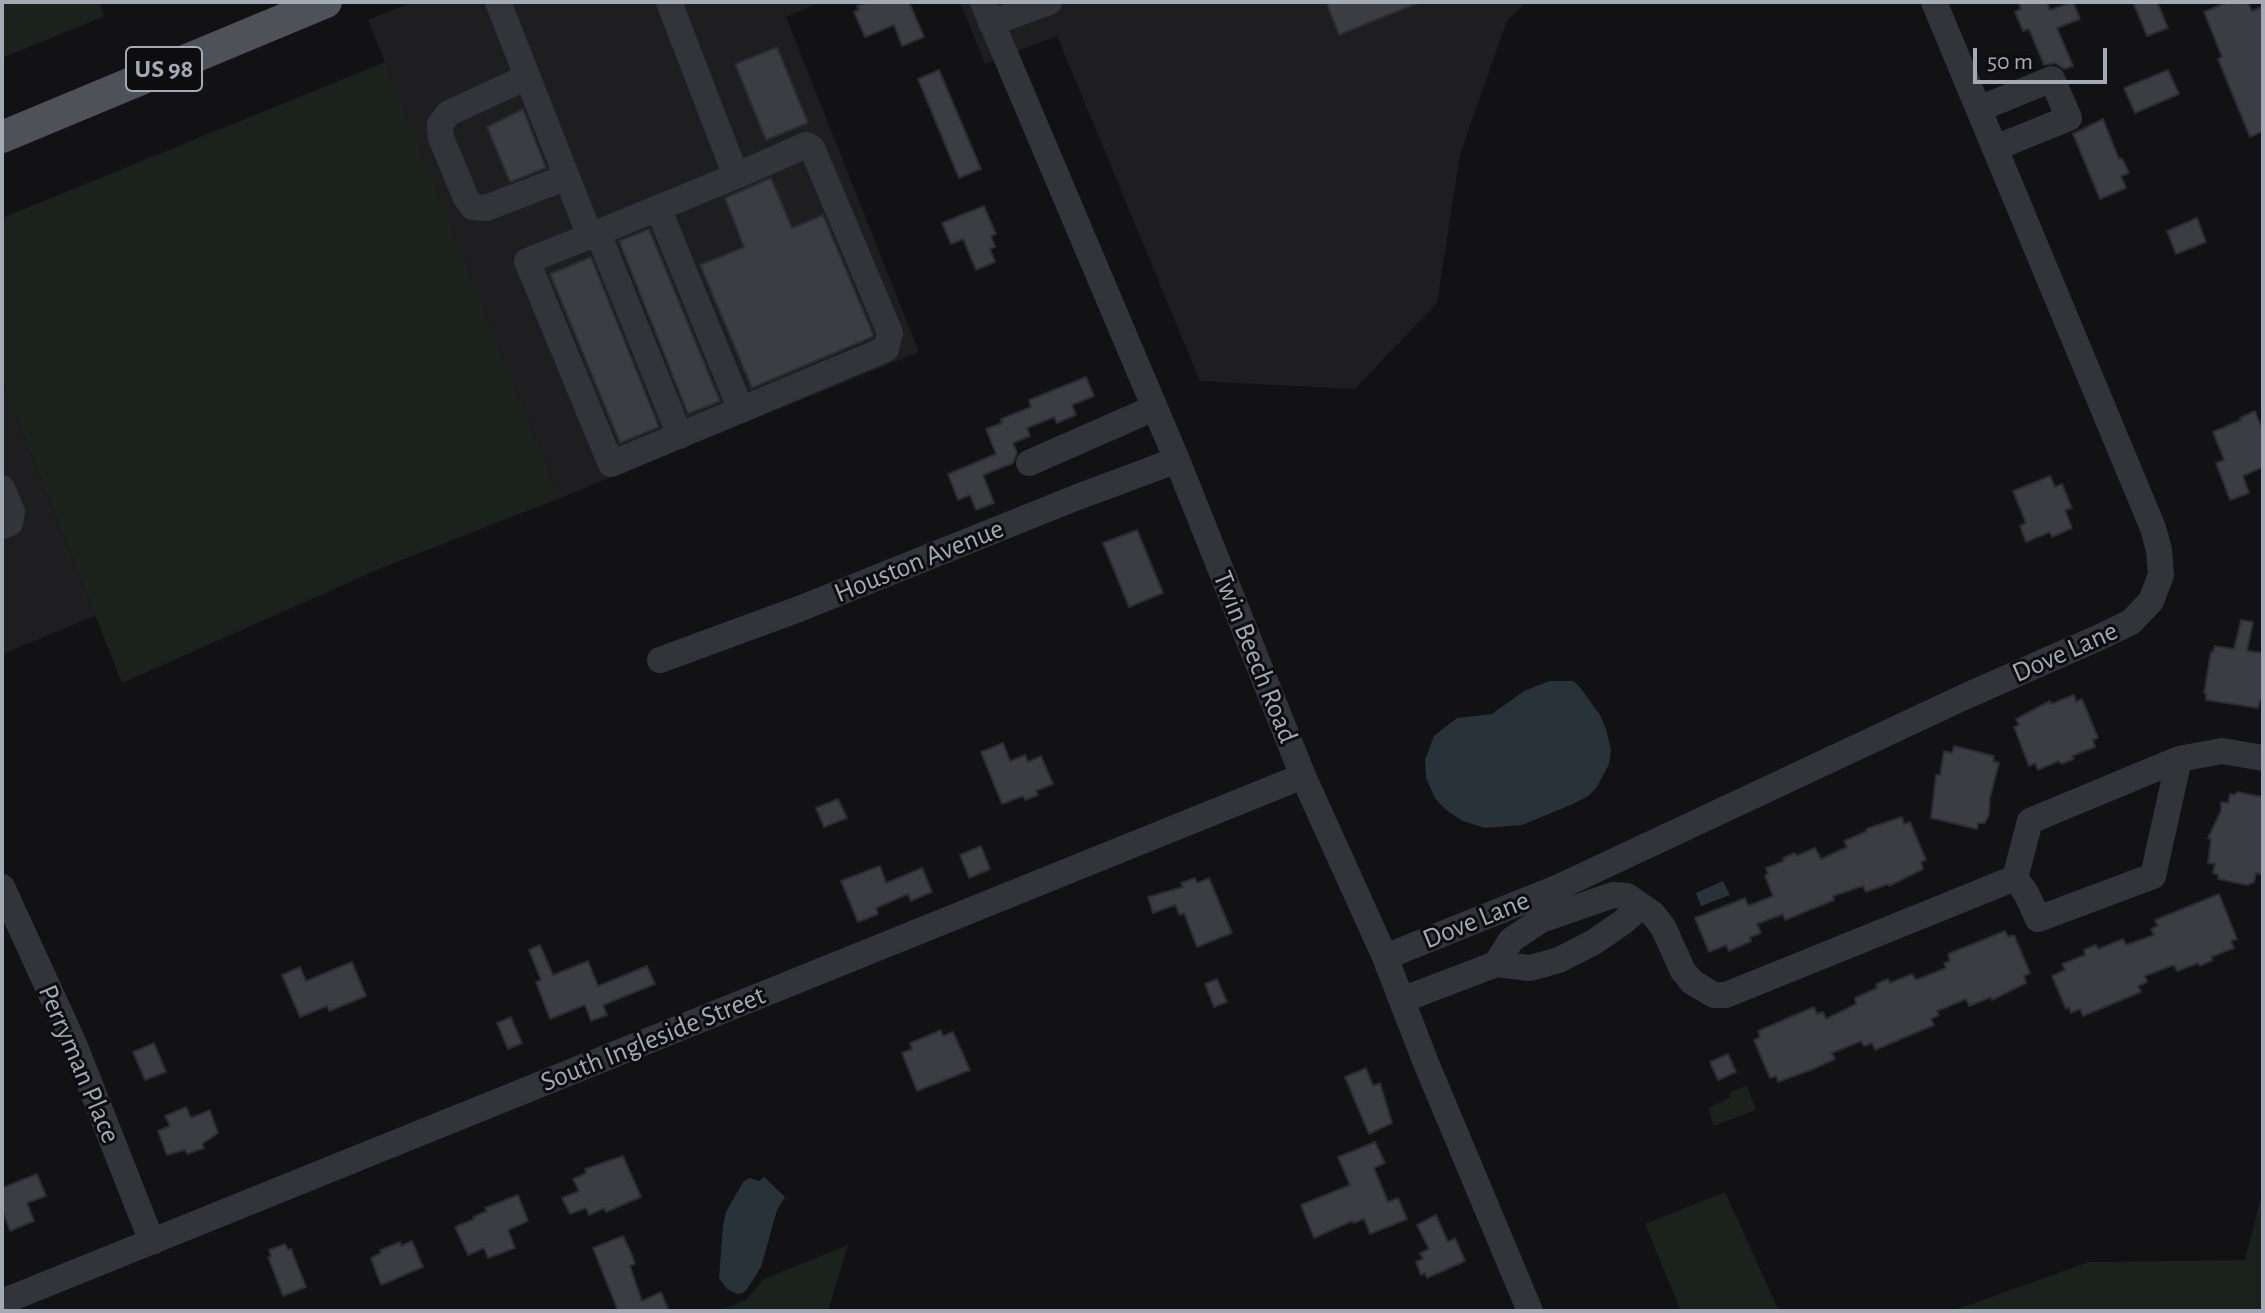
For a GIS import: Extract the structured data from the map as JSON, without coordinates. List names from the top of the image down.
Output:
{
  "streets": {
    "main road": ["US 98"],
    "street": [
      "Houston Avenue",
      "Dove Lane",
      "Twin Beech Road",
      "South Ingleside Street",
      "Perryman Place"
    ]
  },
  "crossings": [
    ["Houston Avenue", "Twin Beech Road"],
    ["Dove Lane", "Twin Beech Road"],
    ["Twin Beech Road", "South Ingleside Street"],
    ["South Ingleside Street", "Perryman Place"]
  ],
  "scale_bar": "50 m"
}
